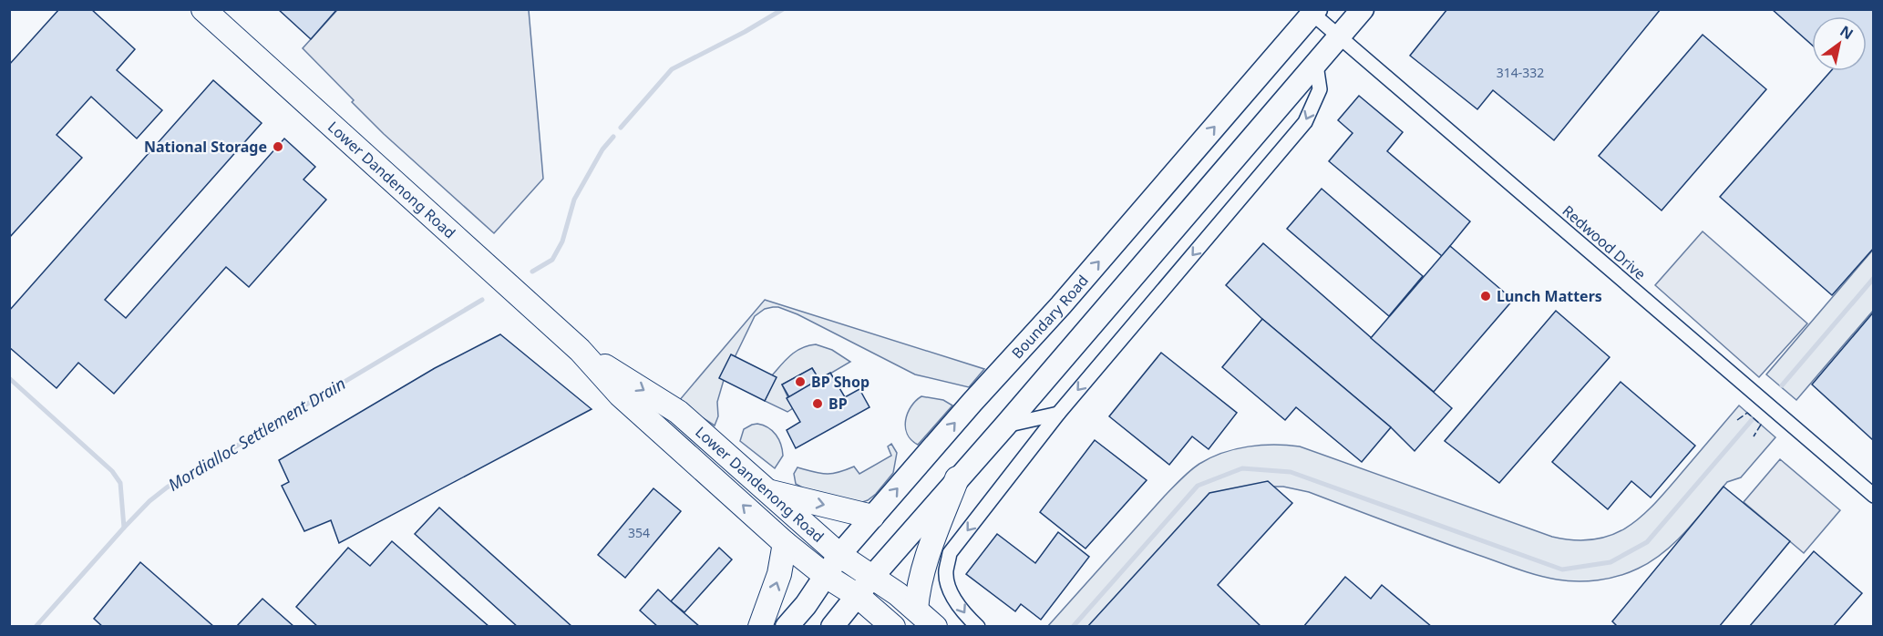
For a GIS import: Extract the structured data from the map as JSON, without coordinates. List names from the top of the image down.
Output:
{
  "streets": {
    "highway": ["Lower Dandenong Road"],
    "main road": ["Boundary Road"],
    "street": ["Redwood Drive"]
  },
  "crossings": [
    ["Lower Dandenong Road", "Boundary Road"],
    ["Redwood Drive", "Boundary Road"]
  ],
  "water": ["Mordialloc Settlement Drain"],
  "places": [
    "National Storage",
    "Lunch Matters",
    "BP Shop",
    "BP"
  ],
  "house_numbers": ["314-332", "354"],
  "north": "top right"
}
